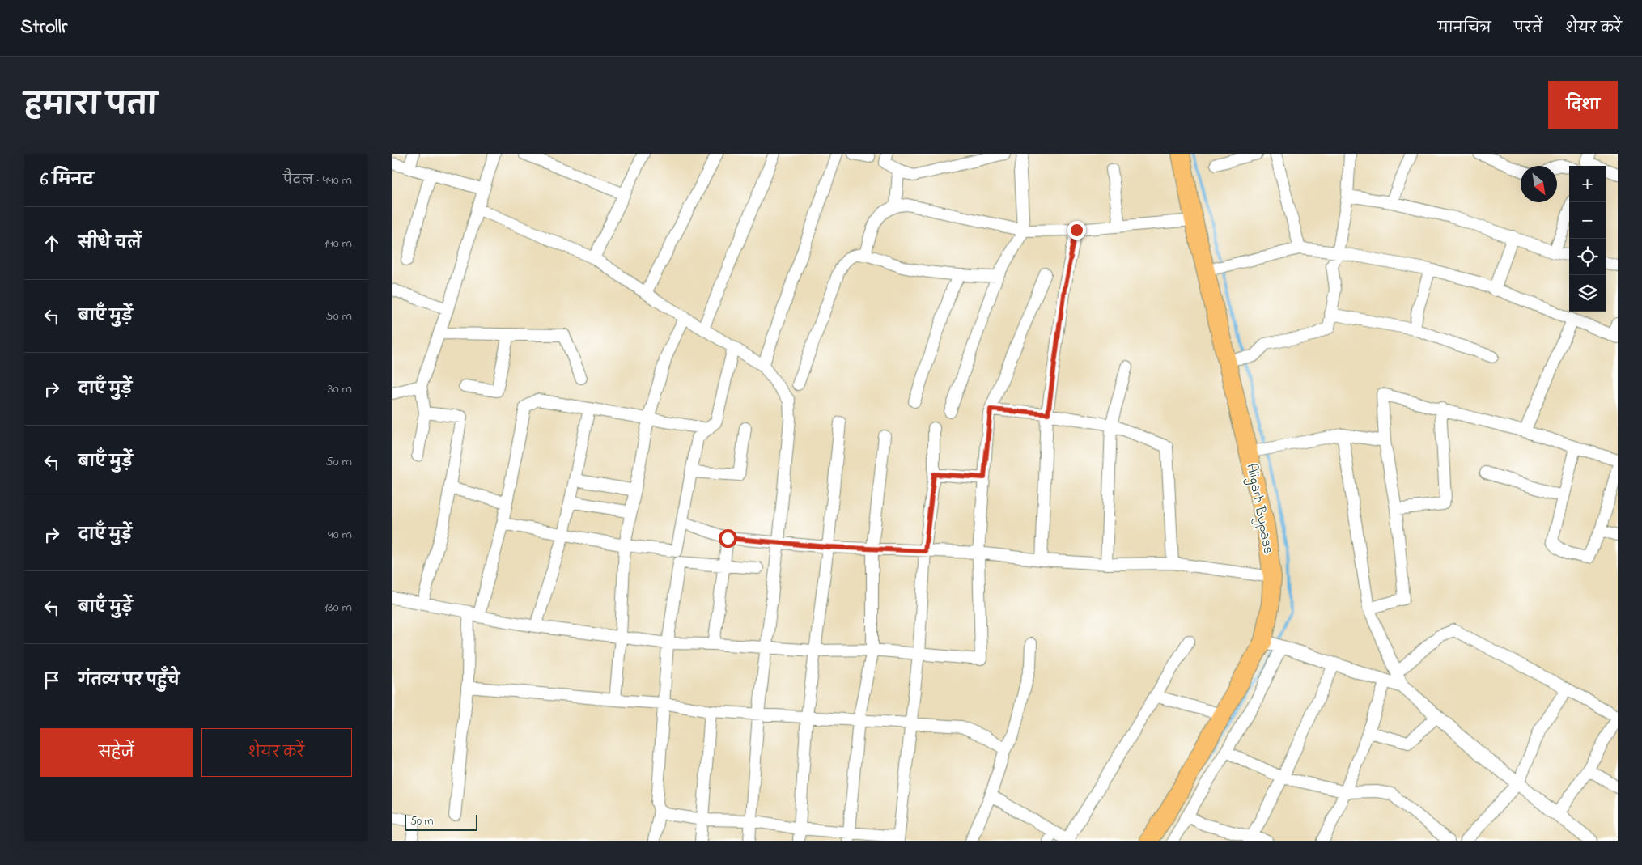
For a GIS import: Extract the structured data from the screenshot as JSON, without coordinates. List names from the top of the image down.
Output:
{
  "streets": {
    "highway": ["Aligarh Bypass"]
  },
  "scale_bar": "50 m",
  "north": "bottom right",
  "page": {
    "header": "Strollr",
    "nav": ["मानचित्र", "परतें", "शेयर करें"],
    "title": "हमारा पता",
    "buttons": [
      "दिशा",
      ["सहेजें", "शेयर करें"]
    ],
    "heading": ["6 मिनट", "पैदल · 440 m"],
    "map_buttons": ["+", "−"],
    "list": [
      ["सीधे चलें", "140 m"],
      ["बाएँ मुड़ें", "50 m"],
      ["दाएँ मुड़ें", "30 m"],
      ["बाएँ मुड़ें", "50 m"],
      ["दाएँ मुड़ें", "40 m"],
      ["बाएँ मुड़ें", "130 m"],
      "गंतव्य पर पहुँचे"
    ],
    "scale": "50 m"
  }
}
